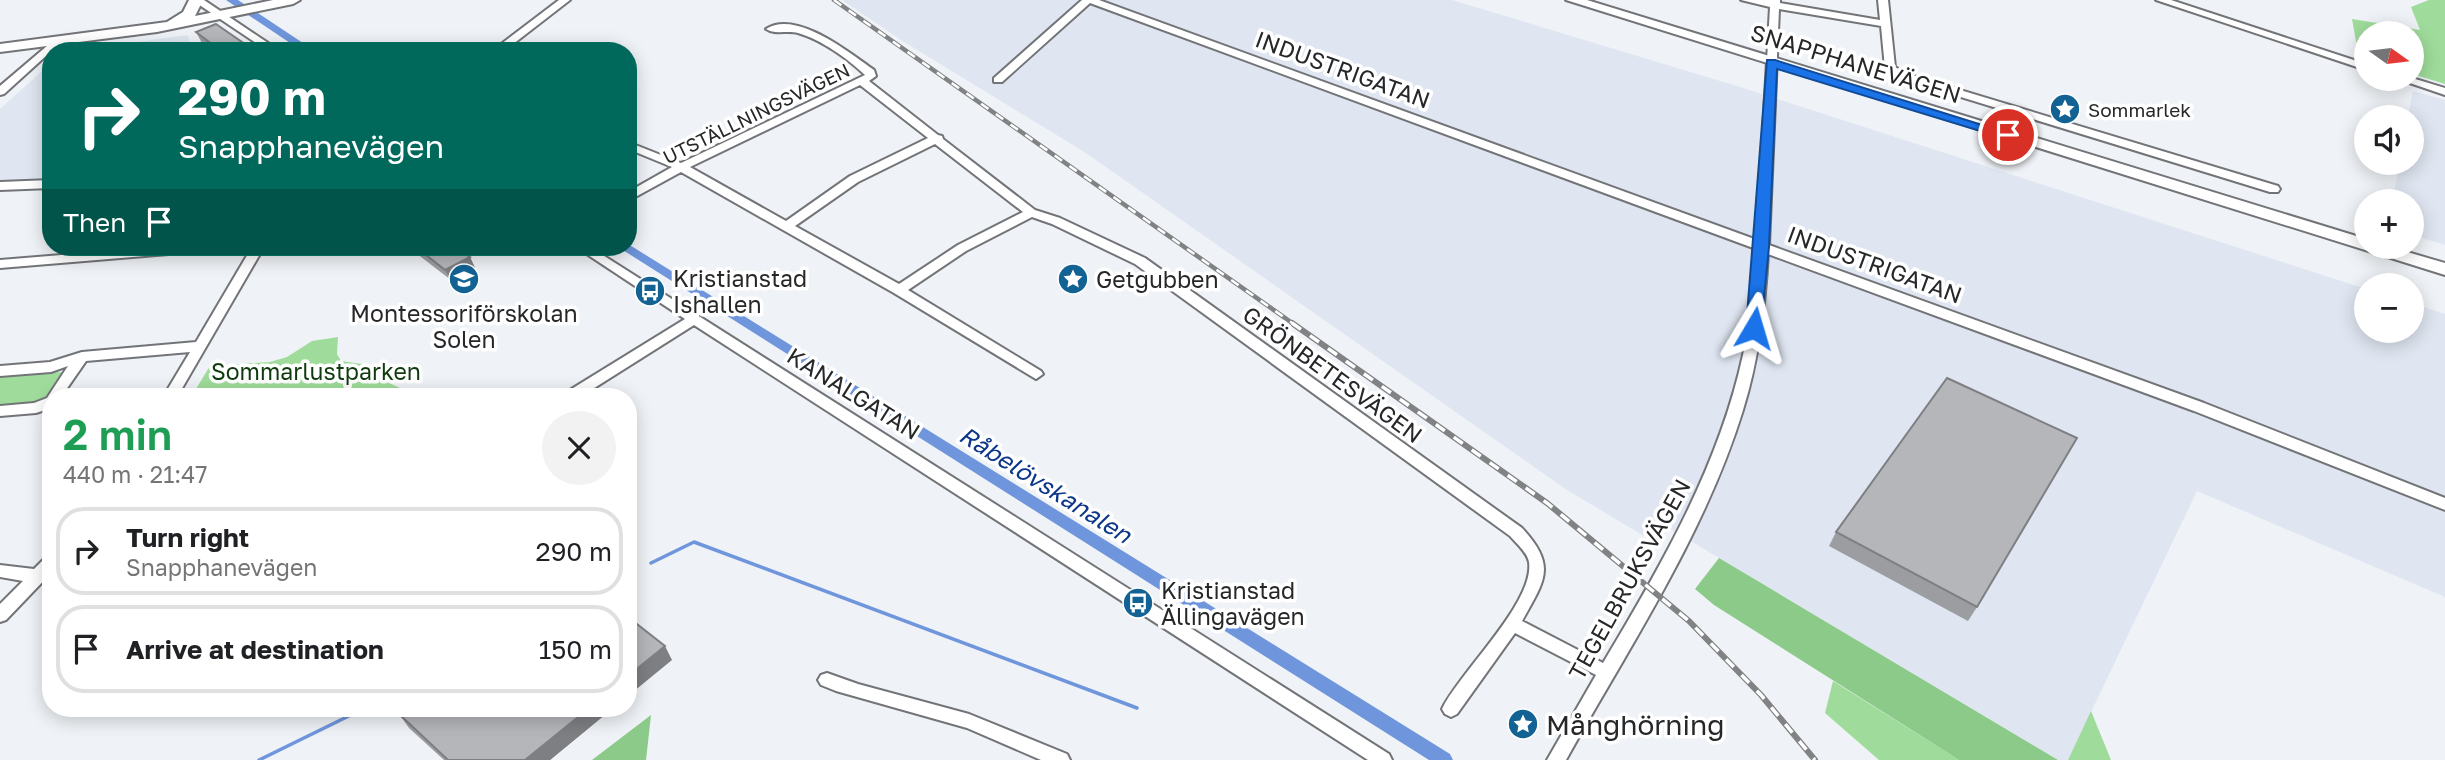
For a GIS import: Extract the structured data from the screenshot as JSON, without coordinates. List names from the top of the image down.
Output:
{
  "streets": {
    "main road": ["SNAPPHANEVÄGEN"],
    "street": [
      "INDUSTRIGATAN",
      "UTSTÄLLNINGSVÄGEN",
      "GRÖNBETESVÄGEN",
      "KANALGATAN",
      "TEGELBRUKSVÄGEN"
    ]
  },
  "crossings": [
    ["SNAPPHANEVÄGEN", "TEGELBRUKSVÄGEN"],
    ["INDUSTRIGATAN", "TEGELBRUKSVÄGEN"],
    ["UTSTÄLLNINGSVÄGEN", "GRÖNBETESVÄGEN"]
  ],
  "water": ["Råbelövskanalen"],
  "parks": ["Sommarlustparken"],
  "places": {
    "place": ["Sommarlek", "Getgubben", "Månghörning"],
    "school or university": ["Montessoriförskolan Solen"],
    "bus stop": ["Kristianstad Ishallen", "Kristianstad Ällingavägen"]
  },
  "north": "right",
  "page": {
    "map_buttons": ["+", "−"],
    "turn": ["290 m", "Snapphanevägen"],
    "then": "Then",
    "heading": ["2 min", "440 m · 21:47"],
    "list": [
      {
        "name": "Turn right",
        "note": "Snapphanevägen",
        "value": "290 m"
      },
      {
        "name": "Arrive at destination",
        "value": "150 m"
      }
    ]
  }
}
